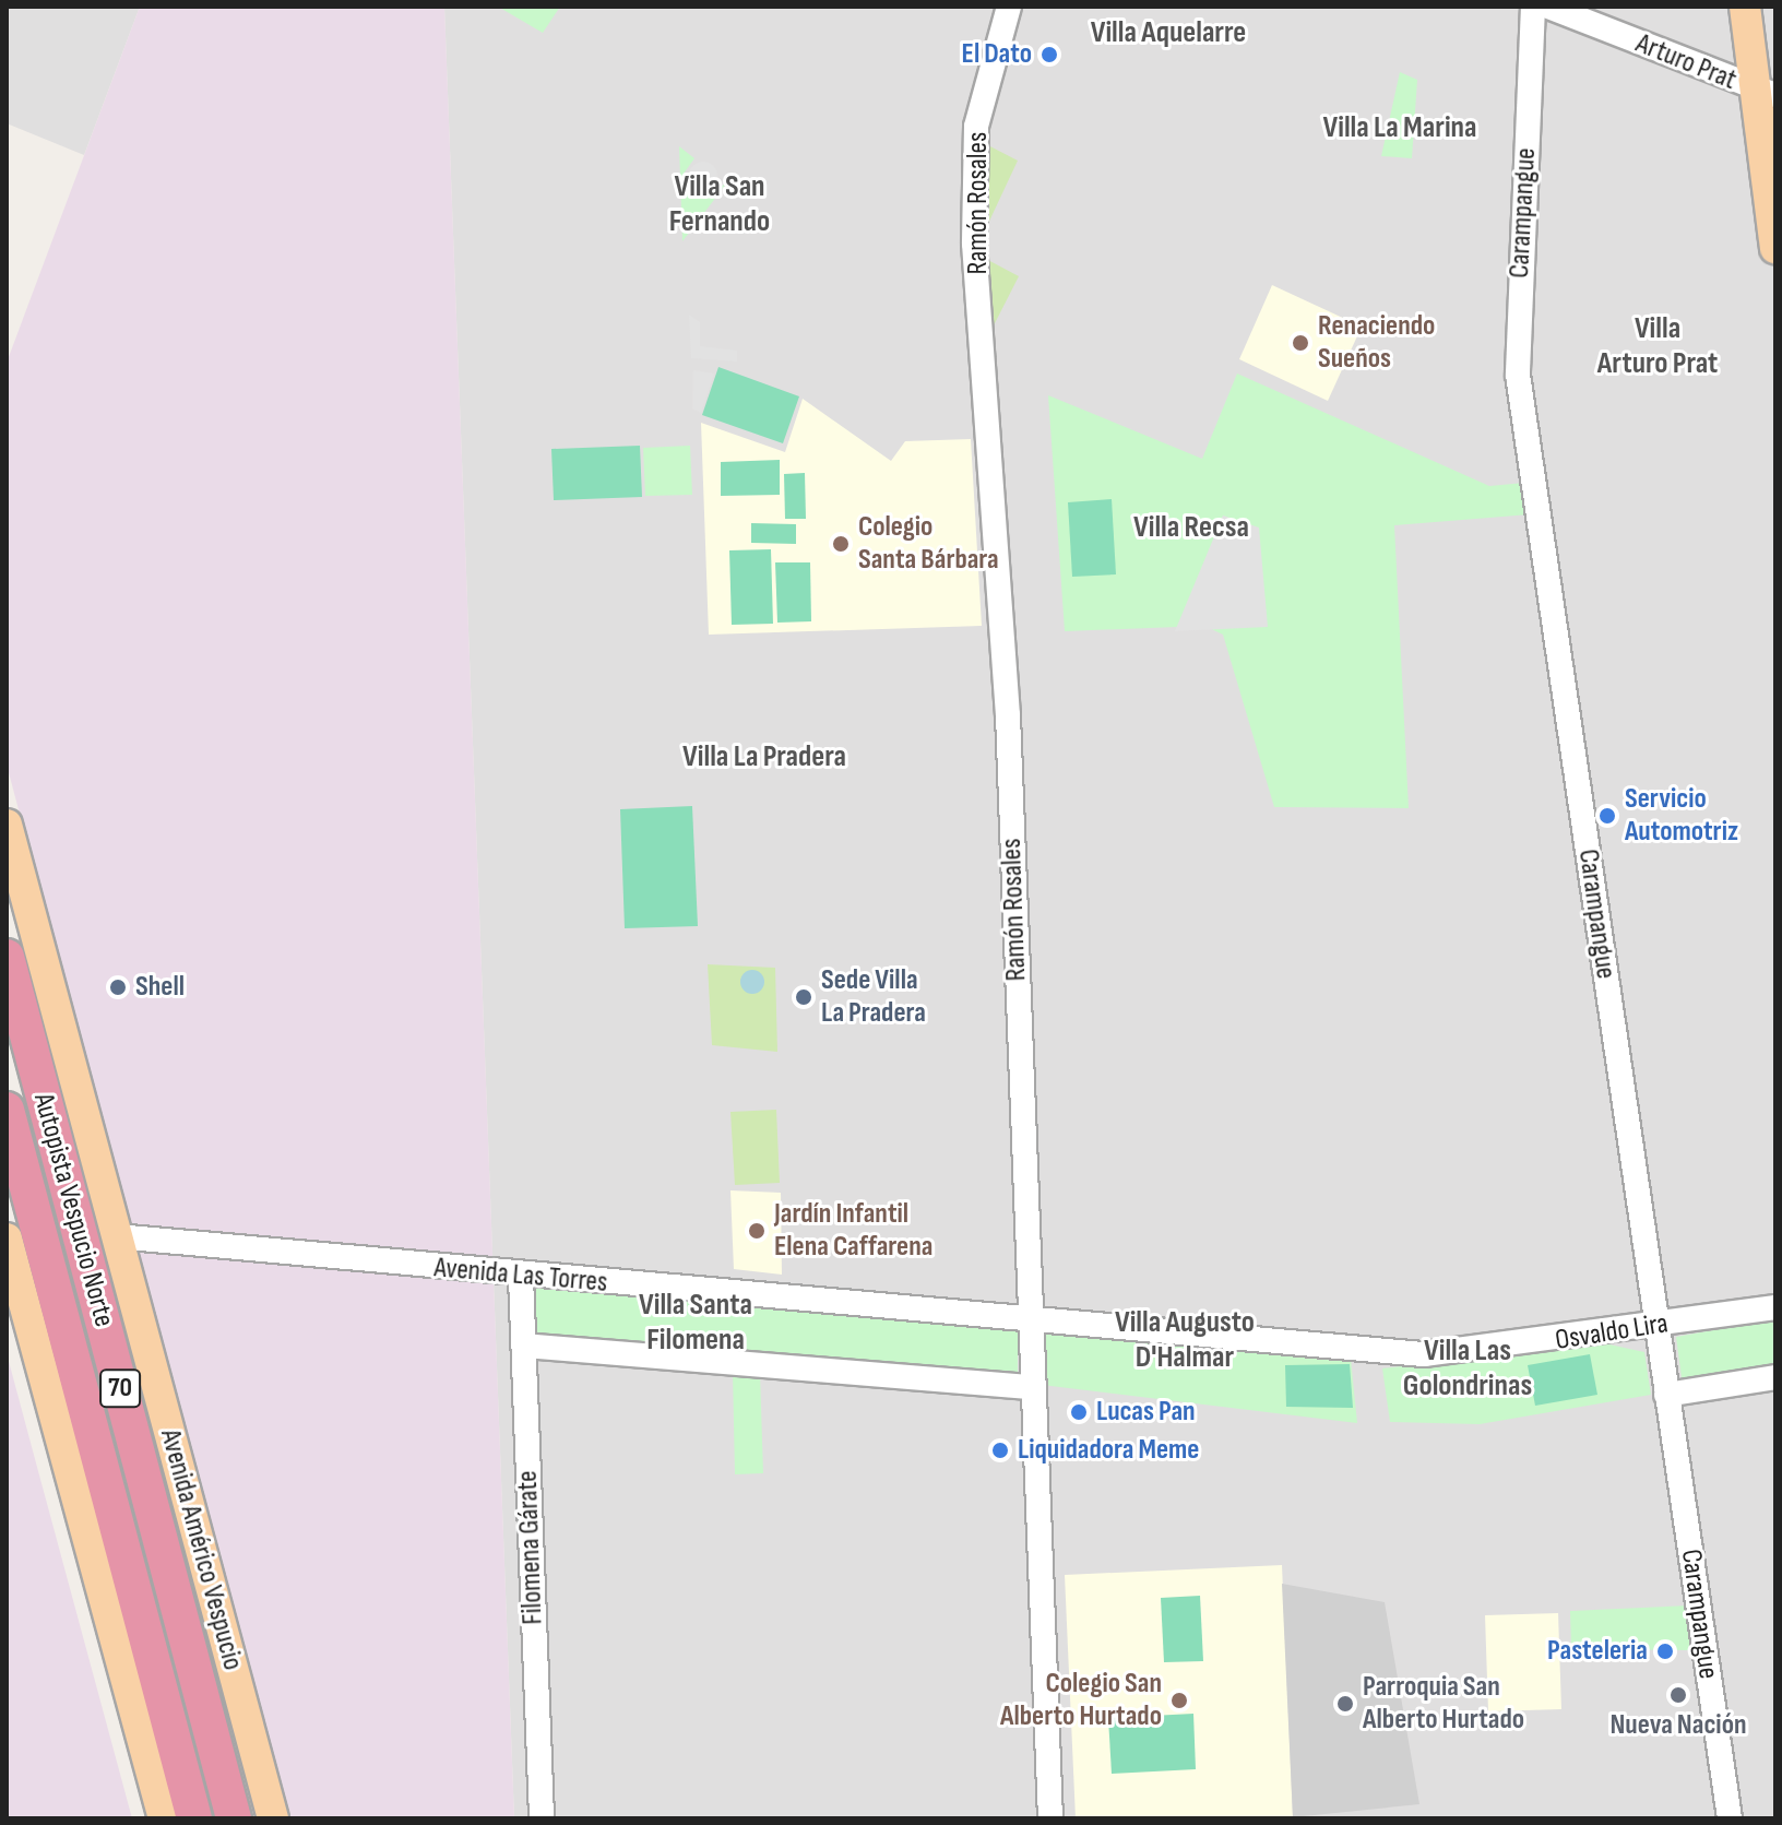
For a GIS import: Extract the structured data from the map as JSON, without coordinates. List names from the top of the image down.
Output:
{
  "streets": {
    "highway": ["Autopista Vespucio Norte", "70"],
    "main road": ["Avenida Américo Vespucio"],
    "street": [
      "Arturo Prat",
      "Ramón Rosales",
      "Carampangue",
      "Avenida Las Torres",
      "Osvaldo Lira",
      "Filomena Gárate"
    ]
  },
  "crossings": [
    ["Ramón Rosales", "Avenida Las Torres"],
    ["Ramón Rosales", "Osvaldo Lira"],
    ["Carampangue", "Osvaldo Lira"],
    ["Avenida Las Torres", "Osvaldo Lira"],
    ["Avenida Las Torres", "Filomena Gárate"],
    ["Avenida Las Torres", "Avenida Américo Vespucio"]
  ],
  "districts": [
    "Villa Aquelarre",
    "Villa La Marina",
    "Villa San Fernando",
    "Villa Arturo Prat",
    "Villa Recsa",
    "Villa La Pradera",
    "Villa Santa Filomena",
    "Villa Augusto D'Halmar",
    "Villa Las Golondrinas"
  ],
  "places": [
    "El Dato",
    "Renaciendo Sueños",
    "Colegio Santa Bárbara",
    "Servicio Automotriz",
    "Shell",
    "Sede Villa La Pradera",
    "Jardín Infantil Elena Caffarena",
    "Lucas Pan",
    "Liquidadora Meme",
    "Pasteleria",
    "Nueva Nación",
    "Colegio San Alberto Hurtado",
    "Parroquia San Alberto Hurtado"
  ]
}
